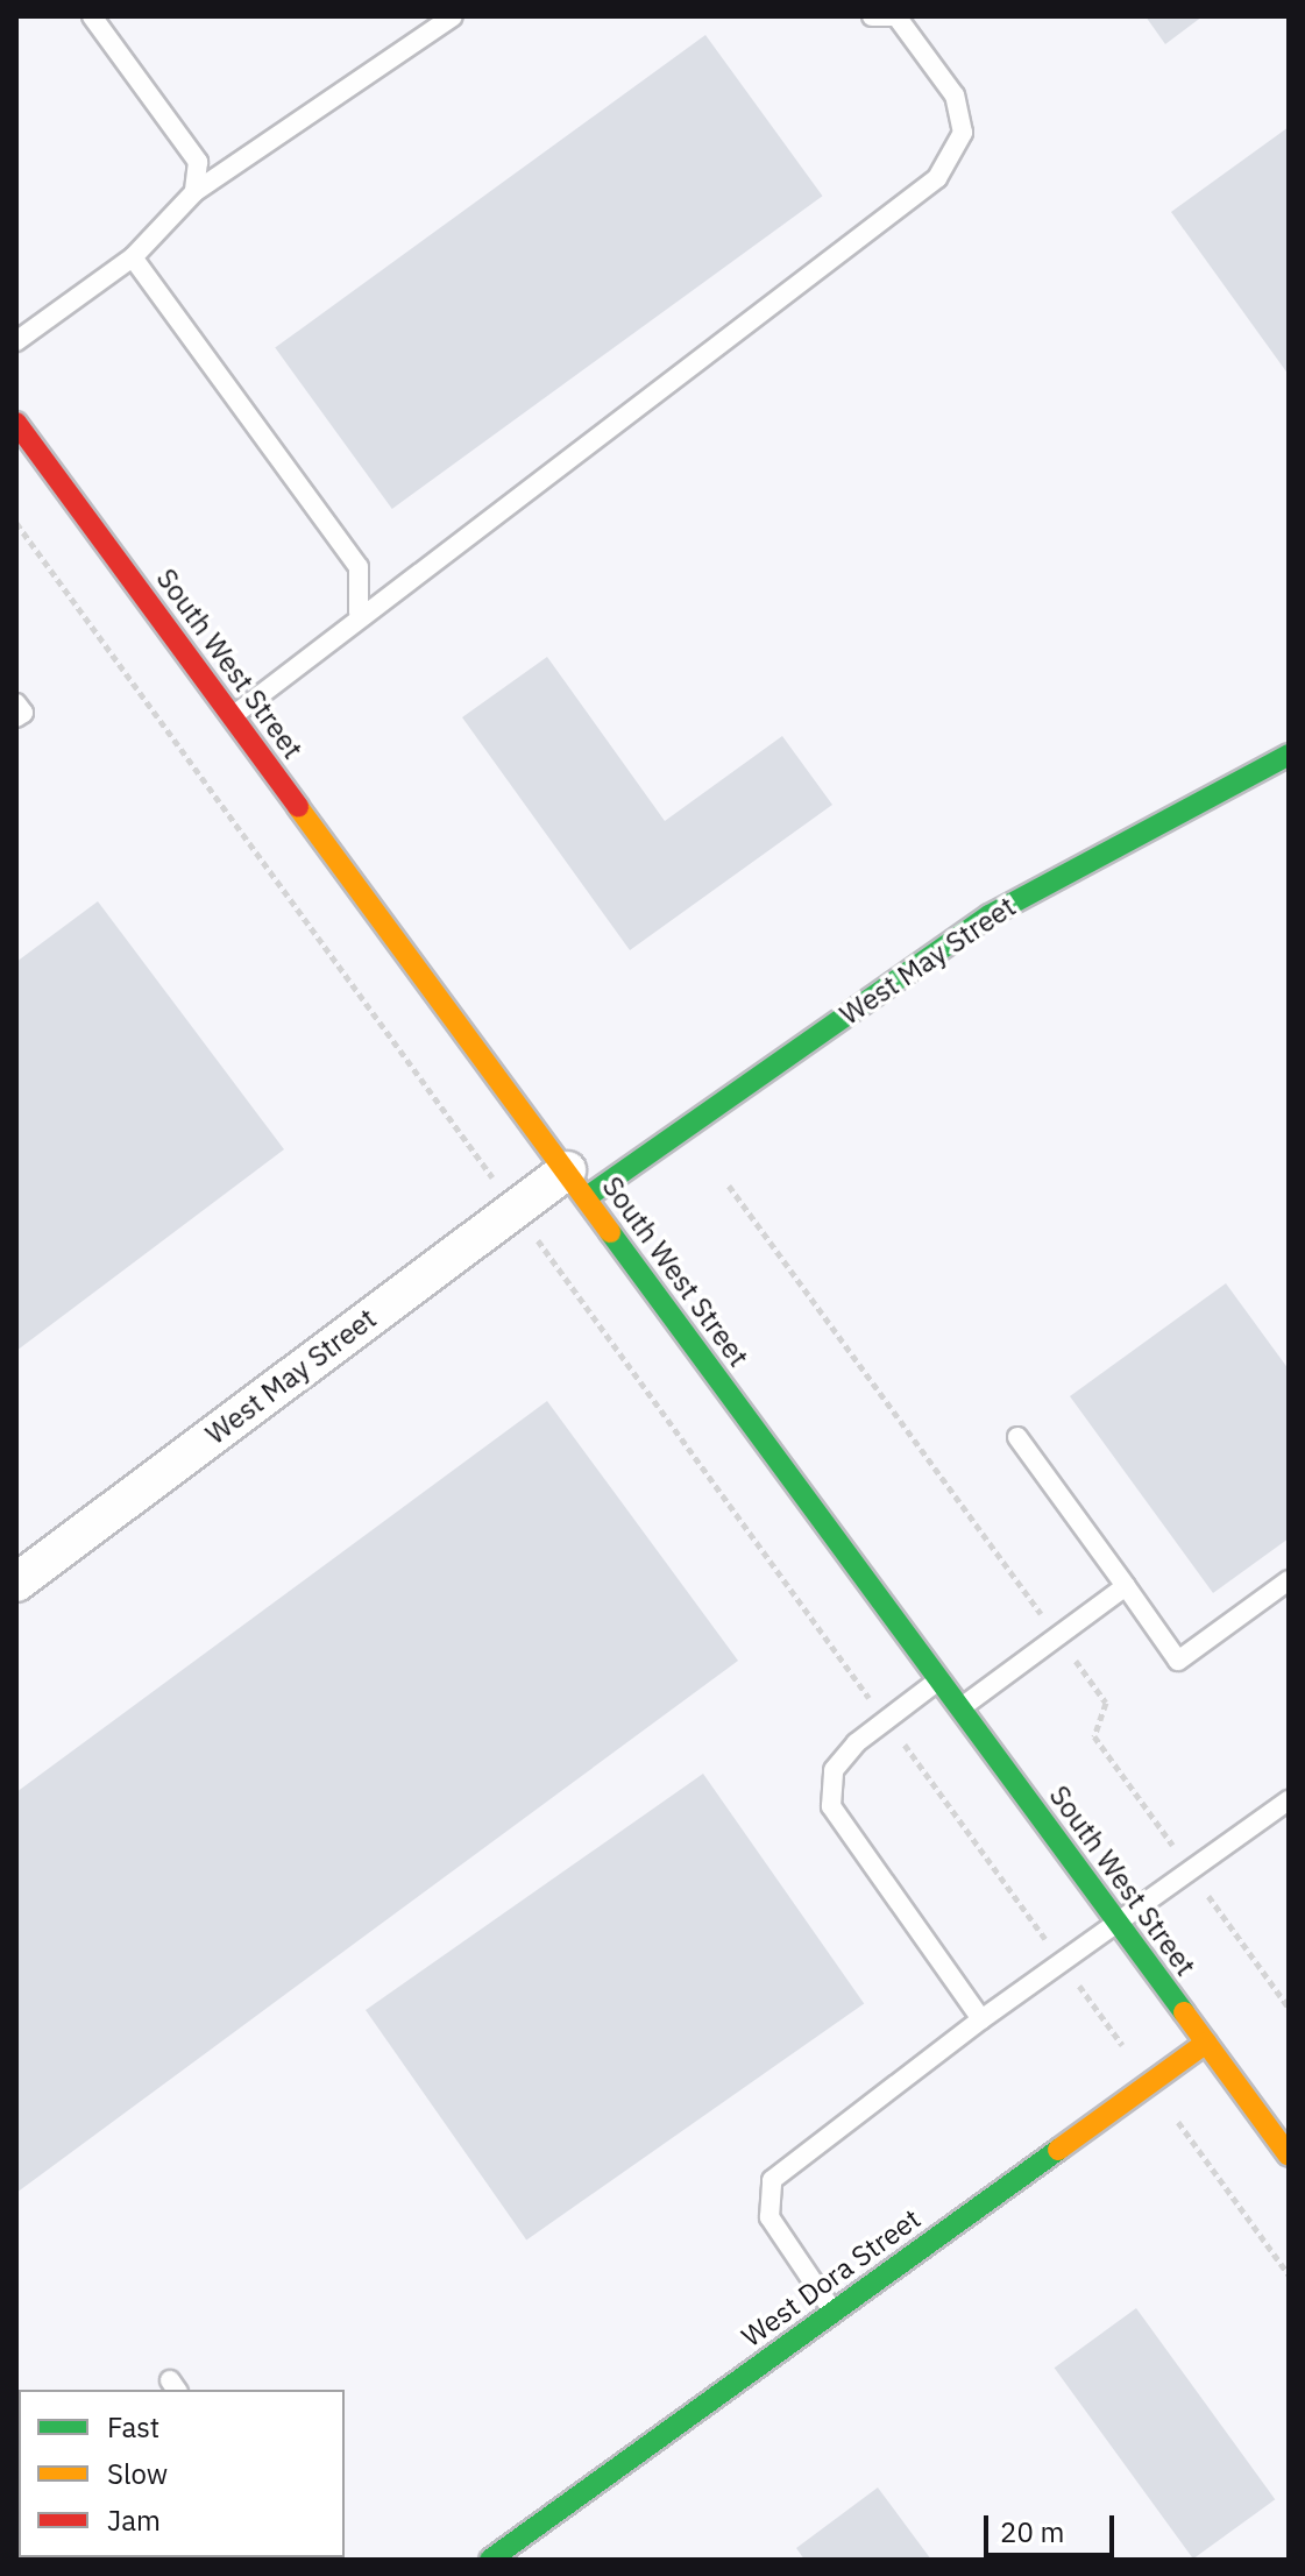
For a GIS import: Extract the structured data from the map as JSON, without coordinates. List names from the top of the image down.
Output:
{
  "streets": {
    "main road": ["South West Street", "West May Street", "West Dora Street"]
  },
  "crossings": [
    ["South West Street", "West May Street"],
    ["South West Street", "West Dora Street"]
  ],
  "legend": ["Fast", "Slow", "Jam"],
  "scale_bar": "20 m"
}
